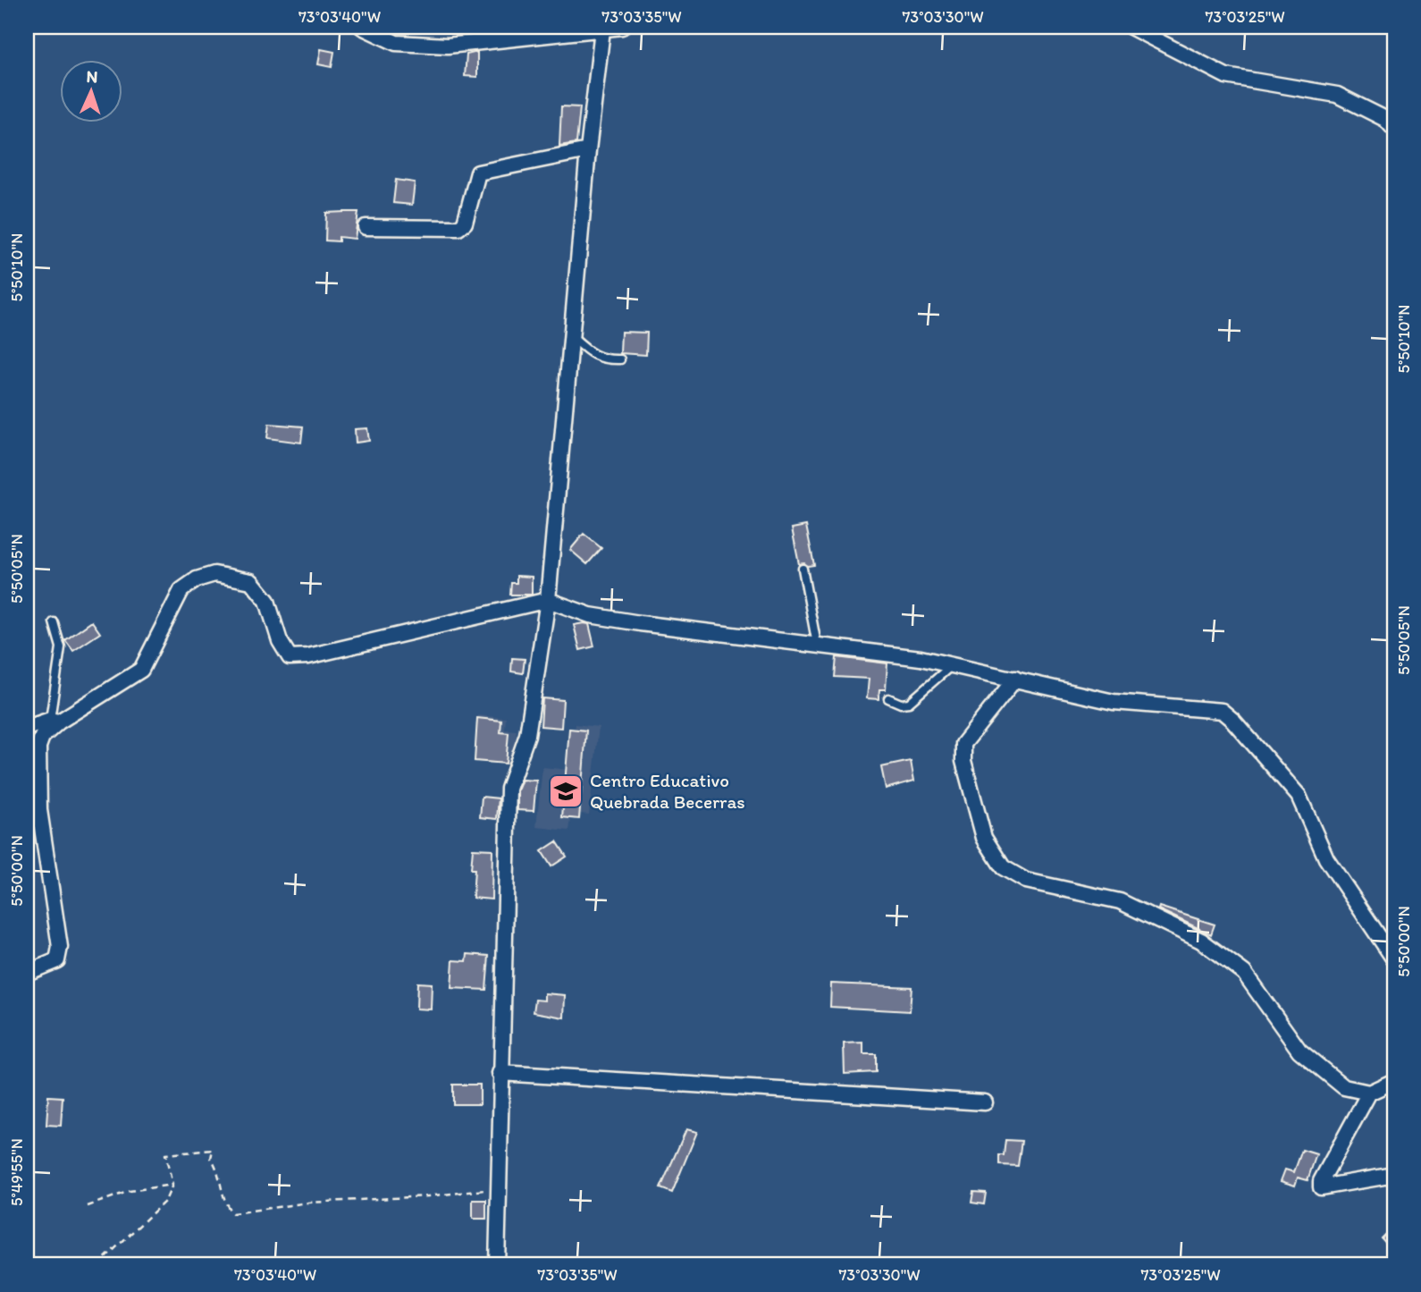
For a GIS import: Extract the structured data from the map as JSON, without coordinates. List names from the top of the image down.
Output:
{
  "places": {
    "school or university": ["Centro Educativo Quebrada Becerras"]
  },
  "north": "top",
  "coordinates": [
    "73°03'40\"W",
    "73°03'35\"W",
    "73°03'30\"W",
    "73°03'25\"W",
    "5°50'10\"N",
    "5°50'05\"N",
    "5°50'00\"N",
    "5°49'55\"N"
  ]
}
